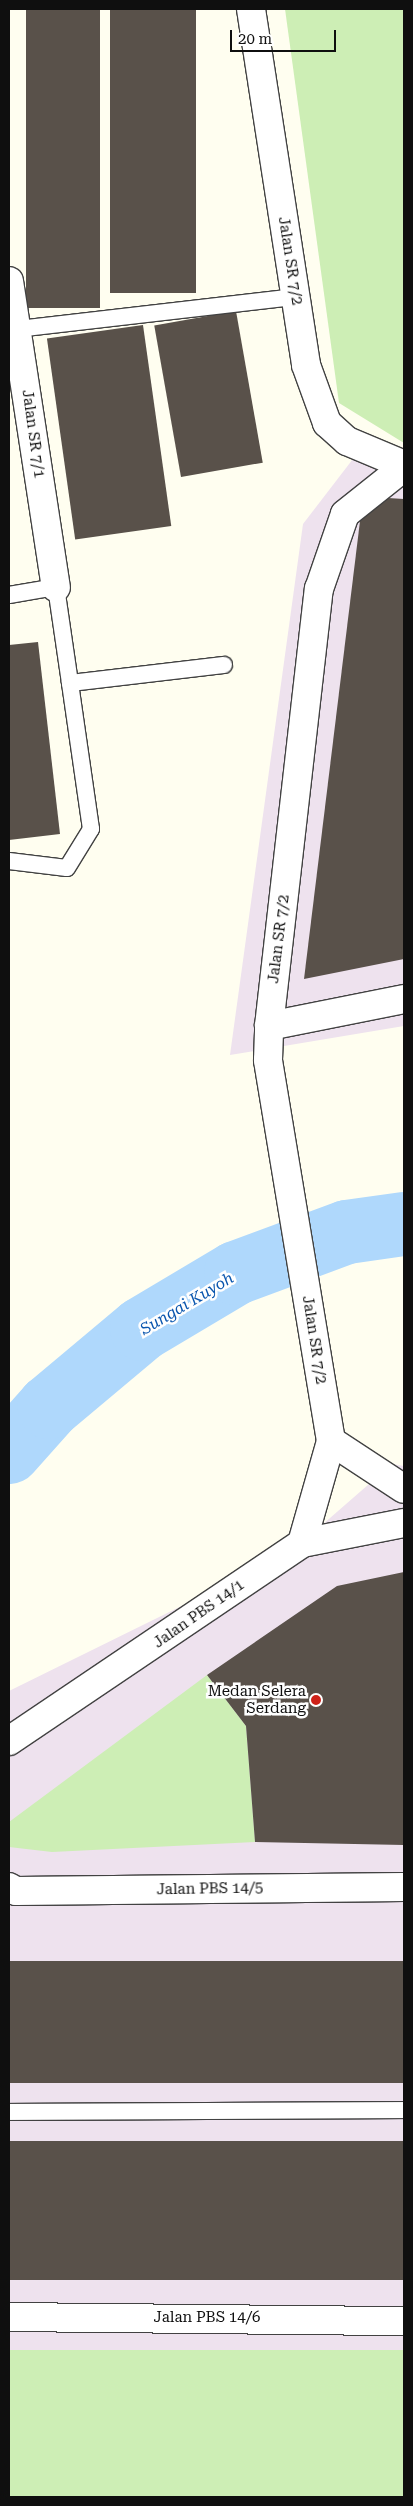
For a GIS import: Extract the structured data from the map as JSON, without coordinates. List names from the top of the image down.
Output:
{
  "streets": {
    "street": [
      "Jalan SR 7/2",
      "Jalan SR 7/1",
      "Jalan PBS 14/1",
      "Jalan PBS 14/5",
      "Jalan PBS 14/6"
    ]
  },
  "crossings": [
    ["Jalan SR 7/2", "Jalan PBS 14/1"]
  ],
  "water": ["Sungai Kuyoh"],
  "places": ["Medan Selera Serdang"],
  "scale_bar": "20 m"
}
